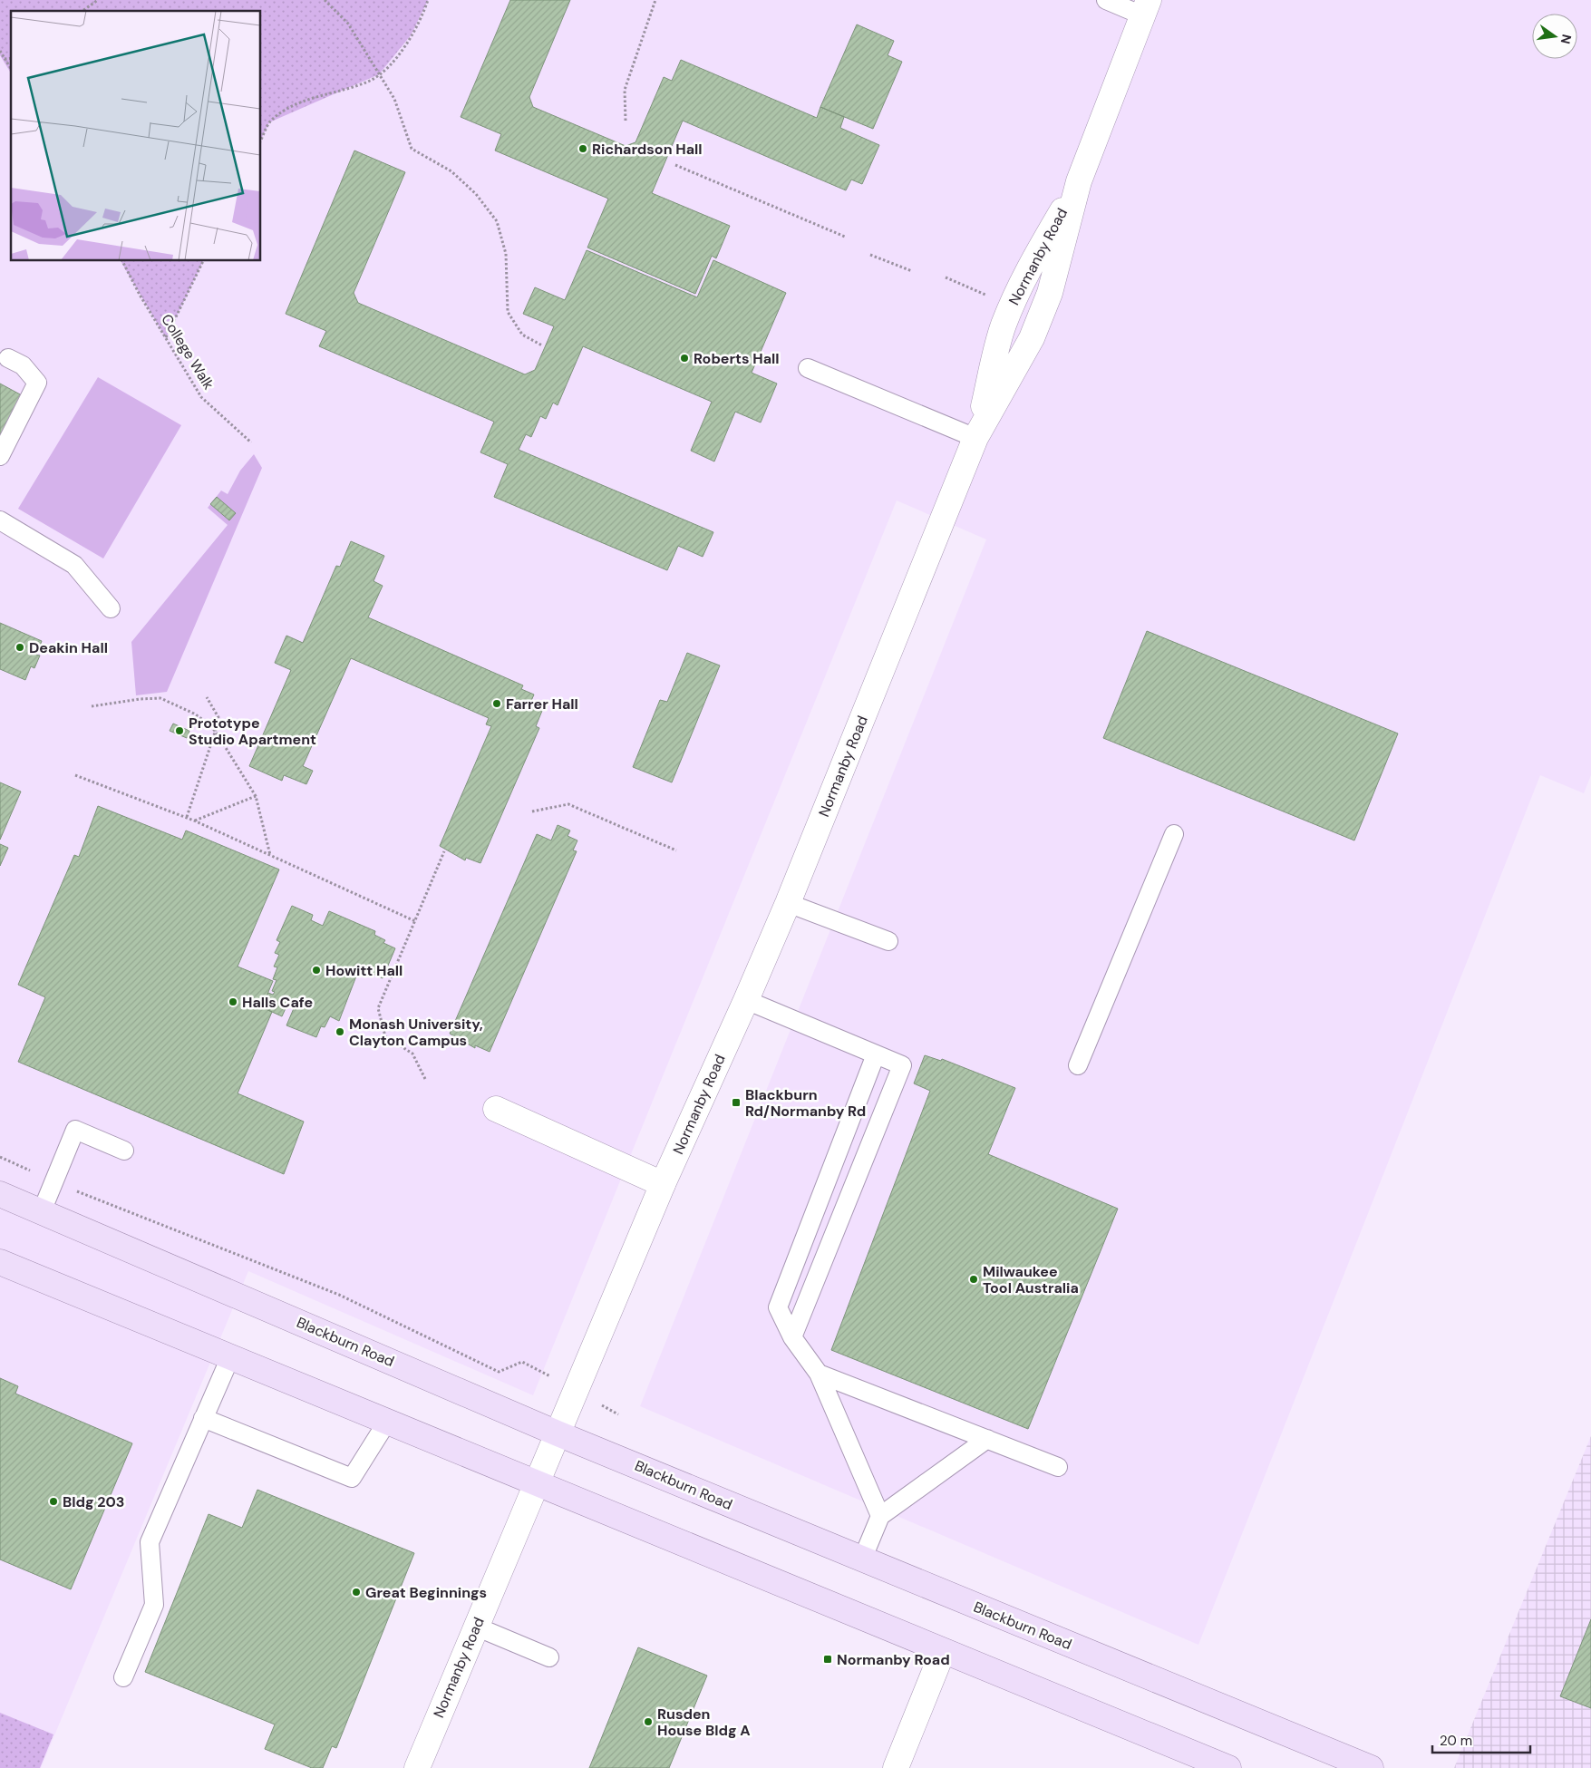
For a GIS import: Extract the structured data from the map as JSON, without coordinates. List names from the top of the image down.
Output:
{
  "streets": {
    "main road": ["Blackburn Road"],
    "street": ["Normanby Road"],
    "path": ["College Walk"]
  },
  "crossings": [
    ["Normanby Road", "Blackburn Road"]
  ],
  "places": {
    "other": [
      "Richardson Hall",
      "Roberts Hall",
      "Deakin Hall",
      "Farrer Hall",
      "Prototype Studio Apartment",
      "Howitt Hall",
      "Halls Cafe",
      "Monash University, Clayton Campus",
      "Milwaukee Tool Australia",
      "Bldg 203",
      "Great Beginnings",
      "Rusden House Bldg A"
    ],
    "transit": ["Blackburn Rd/Normanby Rd", "Normanby Road"]
  },
  "scale_bar": "20 m",
  "north": "right"
}
